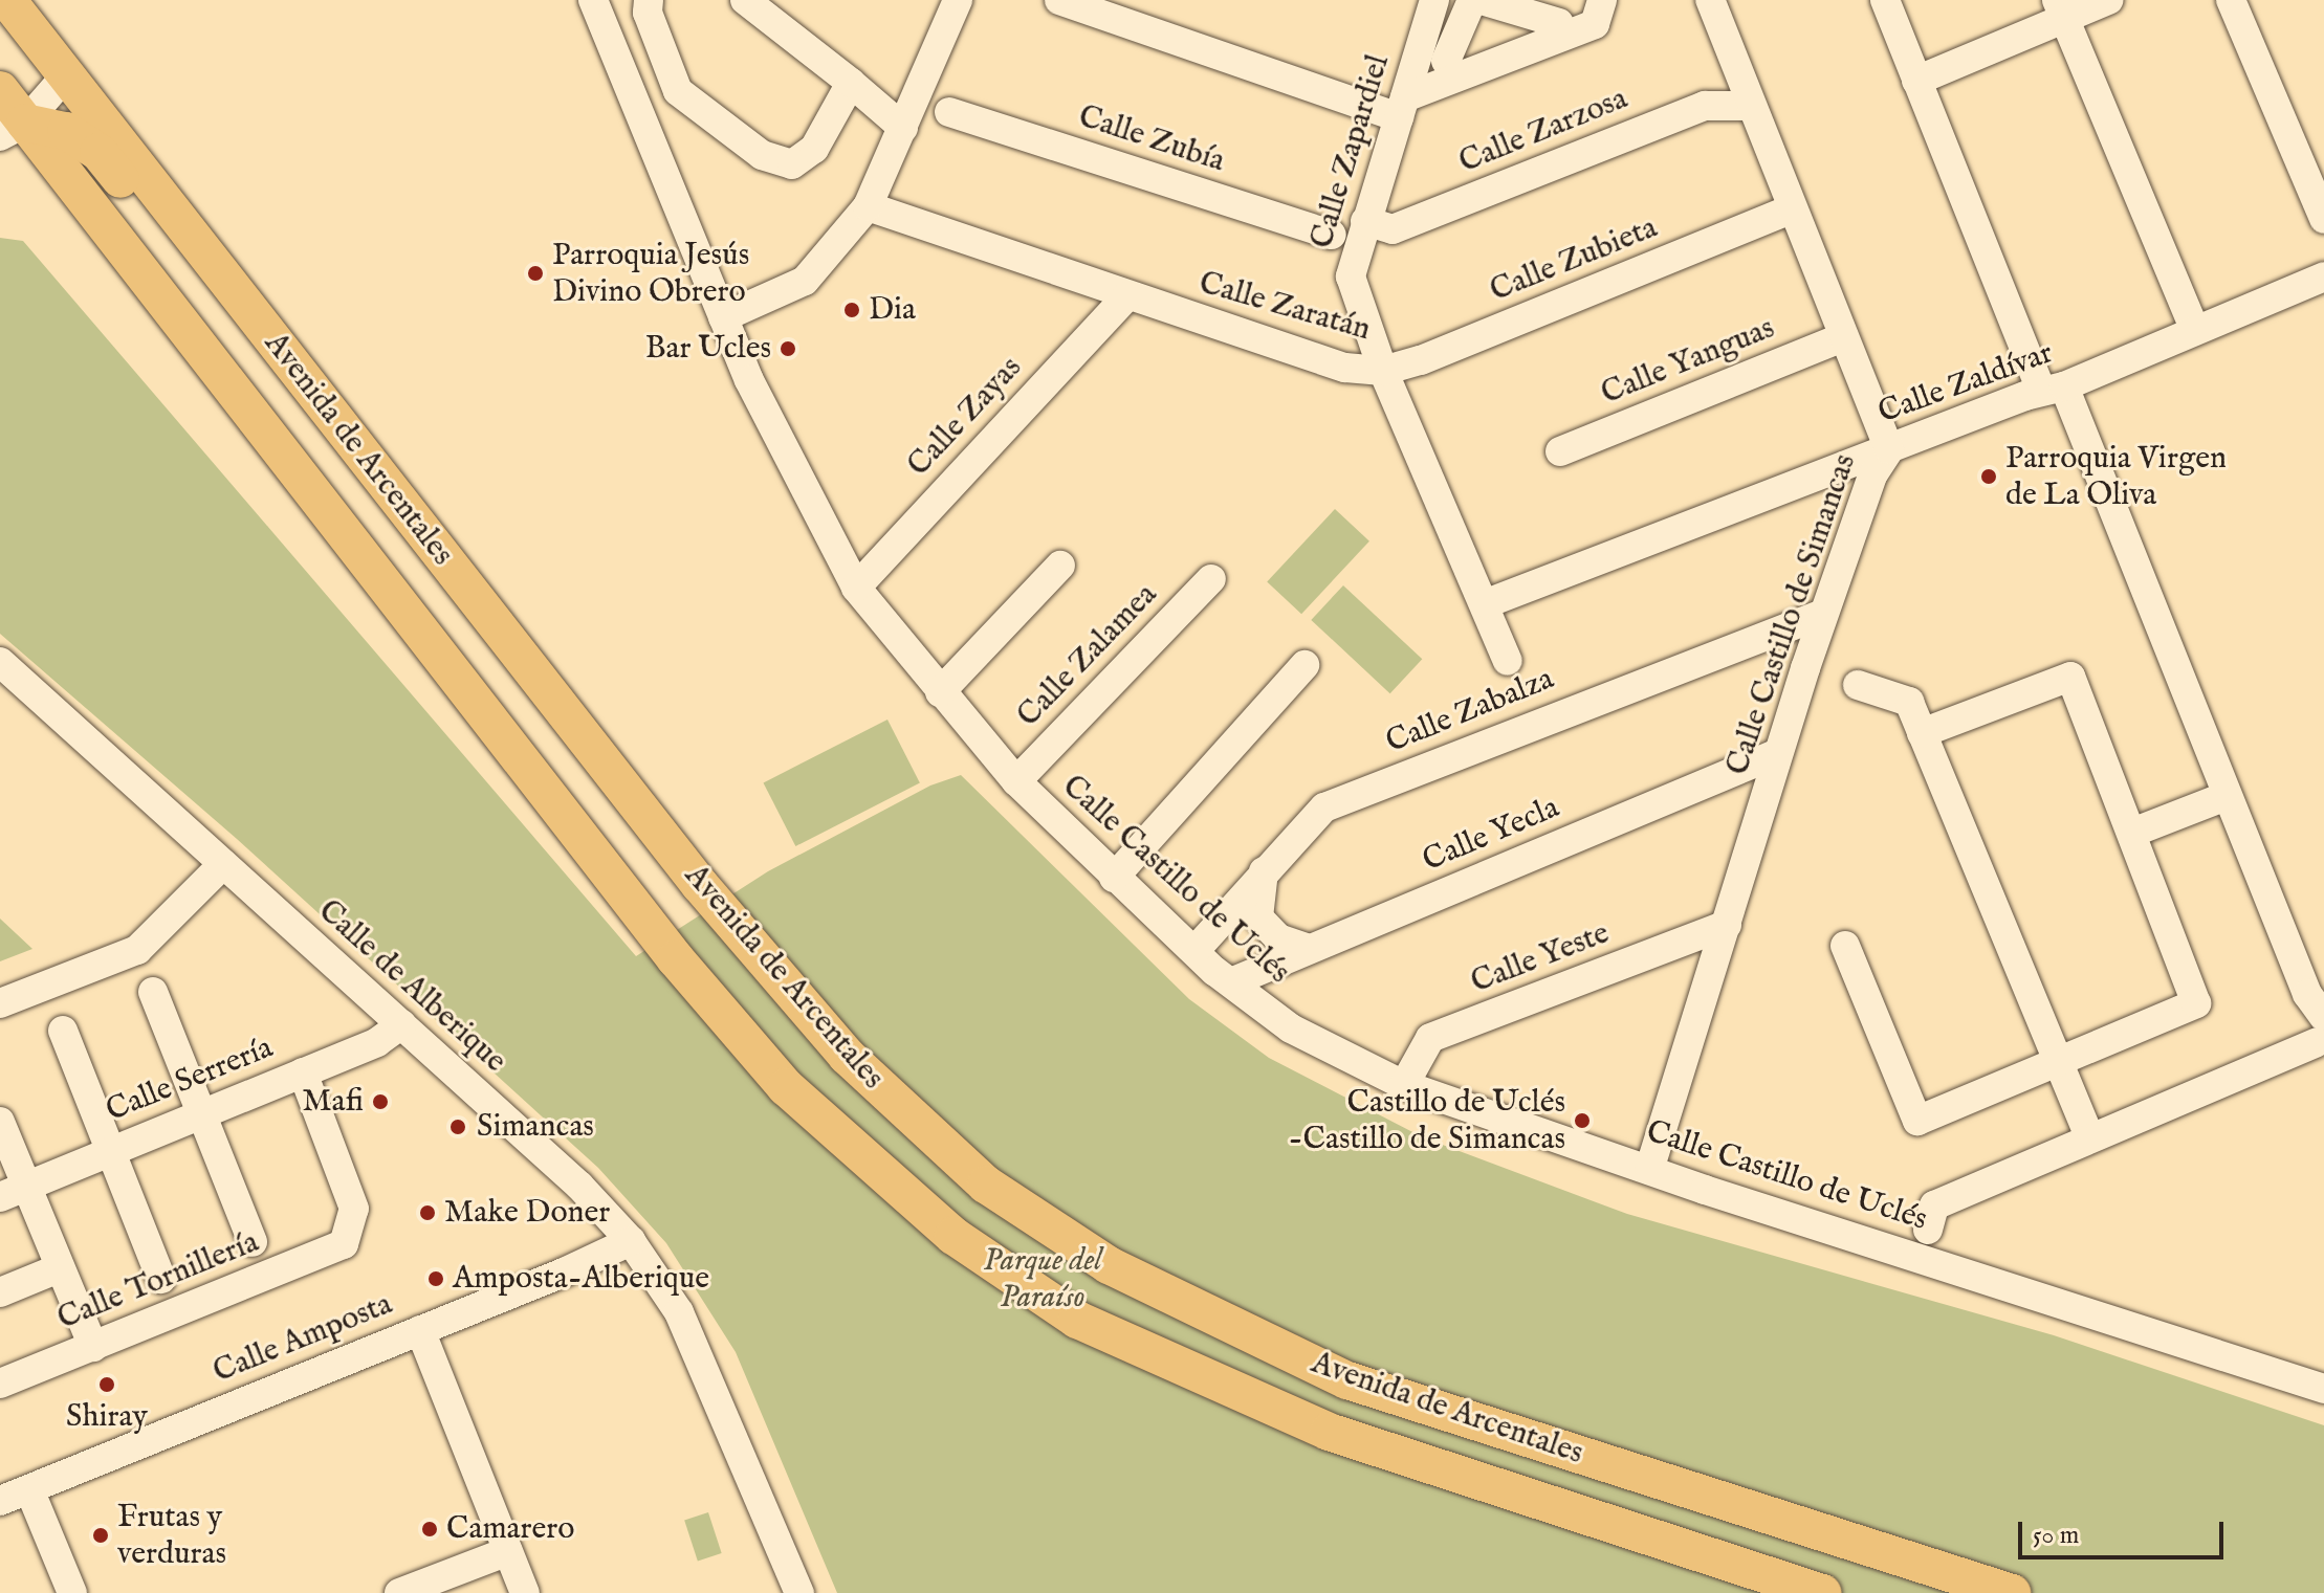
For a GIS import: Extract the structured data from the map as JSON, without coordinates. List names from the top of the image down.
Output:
{
  "streets": {
    "main road": ["Avenida de Arcentales"],
    "street": [
      "Calle Zarzosa",
      "Calle Zubía",
      "Calle Zapardiel",
      "Calle Zubieta",
      "Calle Zaratán",
      "Calle Yanguas",
      "Calle Zaldívar",
      "Calle Zayas",
      "Calle Castillo de Simancas",
      "Calle Zalamea",
      "Calle Zabalza",
      "Calle Yecla",
      "Calle Castillo de Uclés",
      "Calle Yeste",
      "Calle de Alberique",
      "Calle Serrería",
      "Calle Tornillería",
      "Calle Amposta"
    ]
  },
  "crossings": [
    ["Calle Zarzosa", "Calle Zapardiel"],
    ["Calle Zarzosa", "Calle Castillo de Simancas"],
    ["Calle Zapardiel", "Calle Zubieta"],
    ["Calle Zapardiel", "Calle Zaratán"],
    ["Calle Zubieta", "Calle Zaratán"],
    ["Calle Zubieta", "Calle Castillo de Simancas"],
    ["Calle Zaratán", "Calle Zaldívar"],
    ["Calle Zaratán", "Calle Zayas"],
    ["Calle Yanguas", "Calle Castillo de Simancas"],
    ["Calle Zaldívar", "Calle Castillo de Simancas"],
    ["Calle Zayas", "Calle Castillo de Uclés"],
    ["Calle Castillo de Simancas", "Calle Zabalza"],
    ["Calle Castillo de Simancas", "Calle Yecla"],
    ["Calle Castillo de Simancas", "Calle Castillo de Uclés"],
    ["Calle Castillo de Simancas", "Calle Yeste"],
    ["Calle Zalamea", "Calle Castillo de Uclés"],
    ["Calle Zabalza", "Calle Castillo de Uclés"],
    ["Calle Yecla", "Calle Castillo de Uclés"],
    ["Calle Castillo de Uclés", "Calle Yeste"],
    ["Calle de Alberique", "Calle Serrería"],
    ["Calle de Alberique", "Calle Amposta"],
    ["Calle Serrería", "Calle Tornillería"]
  ],
  "parks": ["Parque del Paraíso"],
  "places": [
    "Parroquia Jesús Divino Obrero",
    "Dia",
    "Bar Ucles",
    "Parroquia Virgen de La Oliva",
    "Mafi",
    "Castillo de Uclés -Castillo de Simancas",
    "Simancas",
    "Make Doner",
    "Amposta-Alberique",
    "Shiray",
    "Camarero",
    "Frutas y verduras"
  ],
  "scale_bar": "50 m"
}
